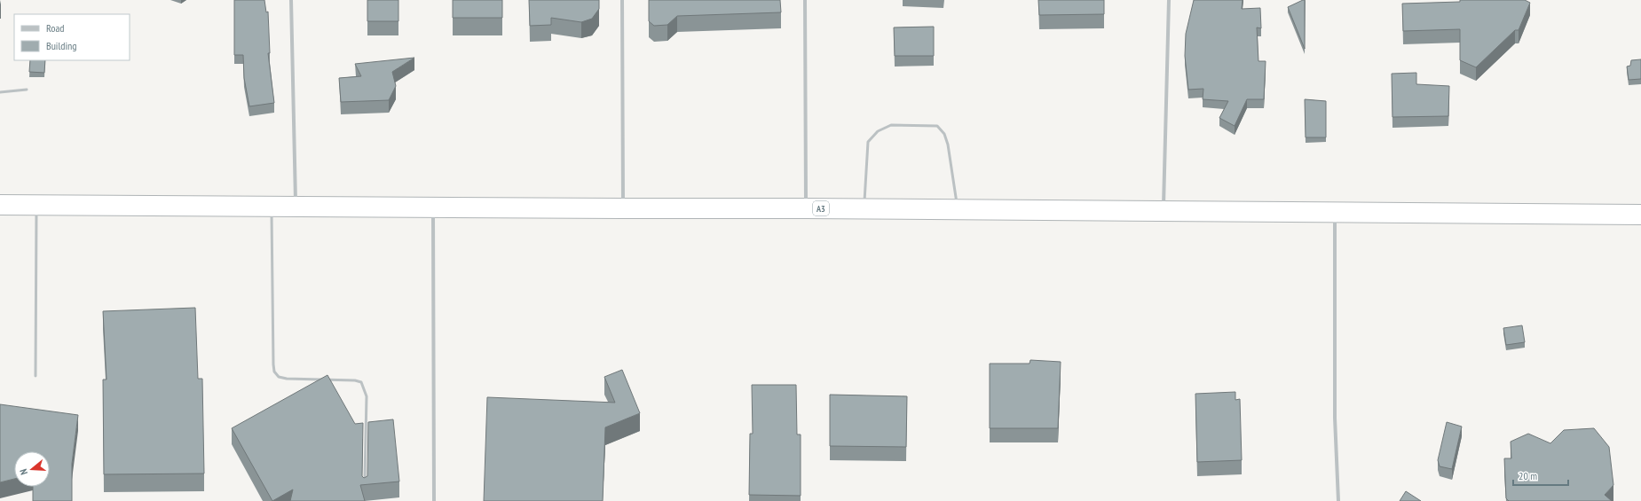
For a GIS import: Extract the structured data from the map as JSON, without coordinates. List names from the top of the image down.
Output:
{
  "streets": {
    "highway": ["A3"]
  },
  "legend": ["Road", "Building"],
  "scale_bar": "20 m",
  "north": "left"
}
